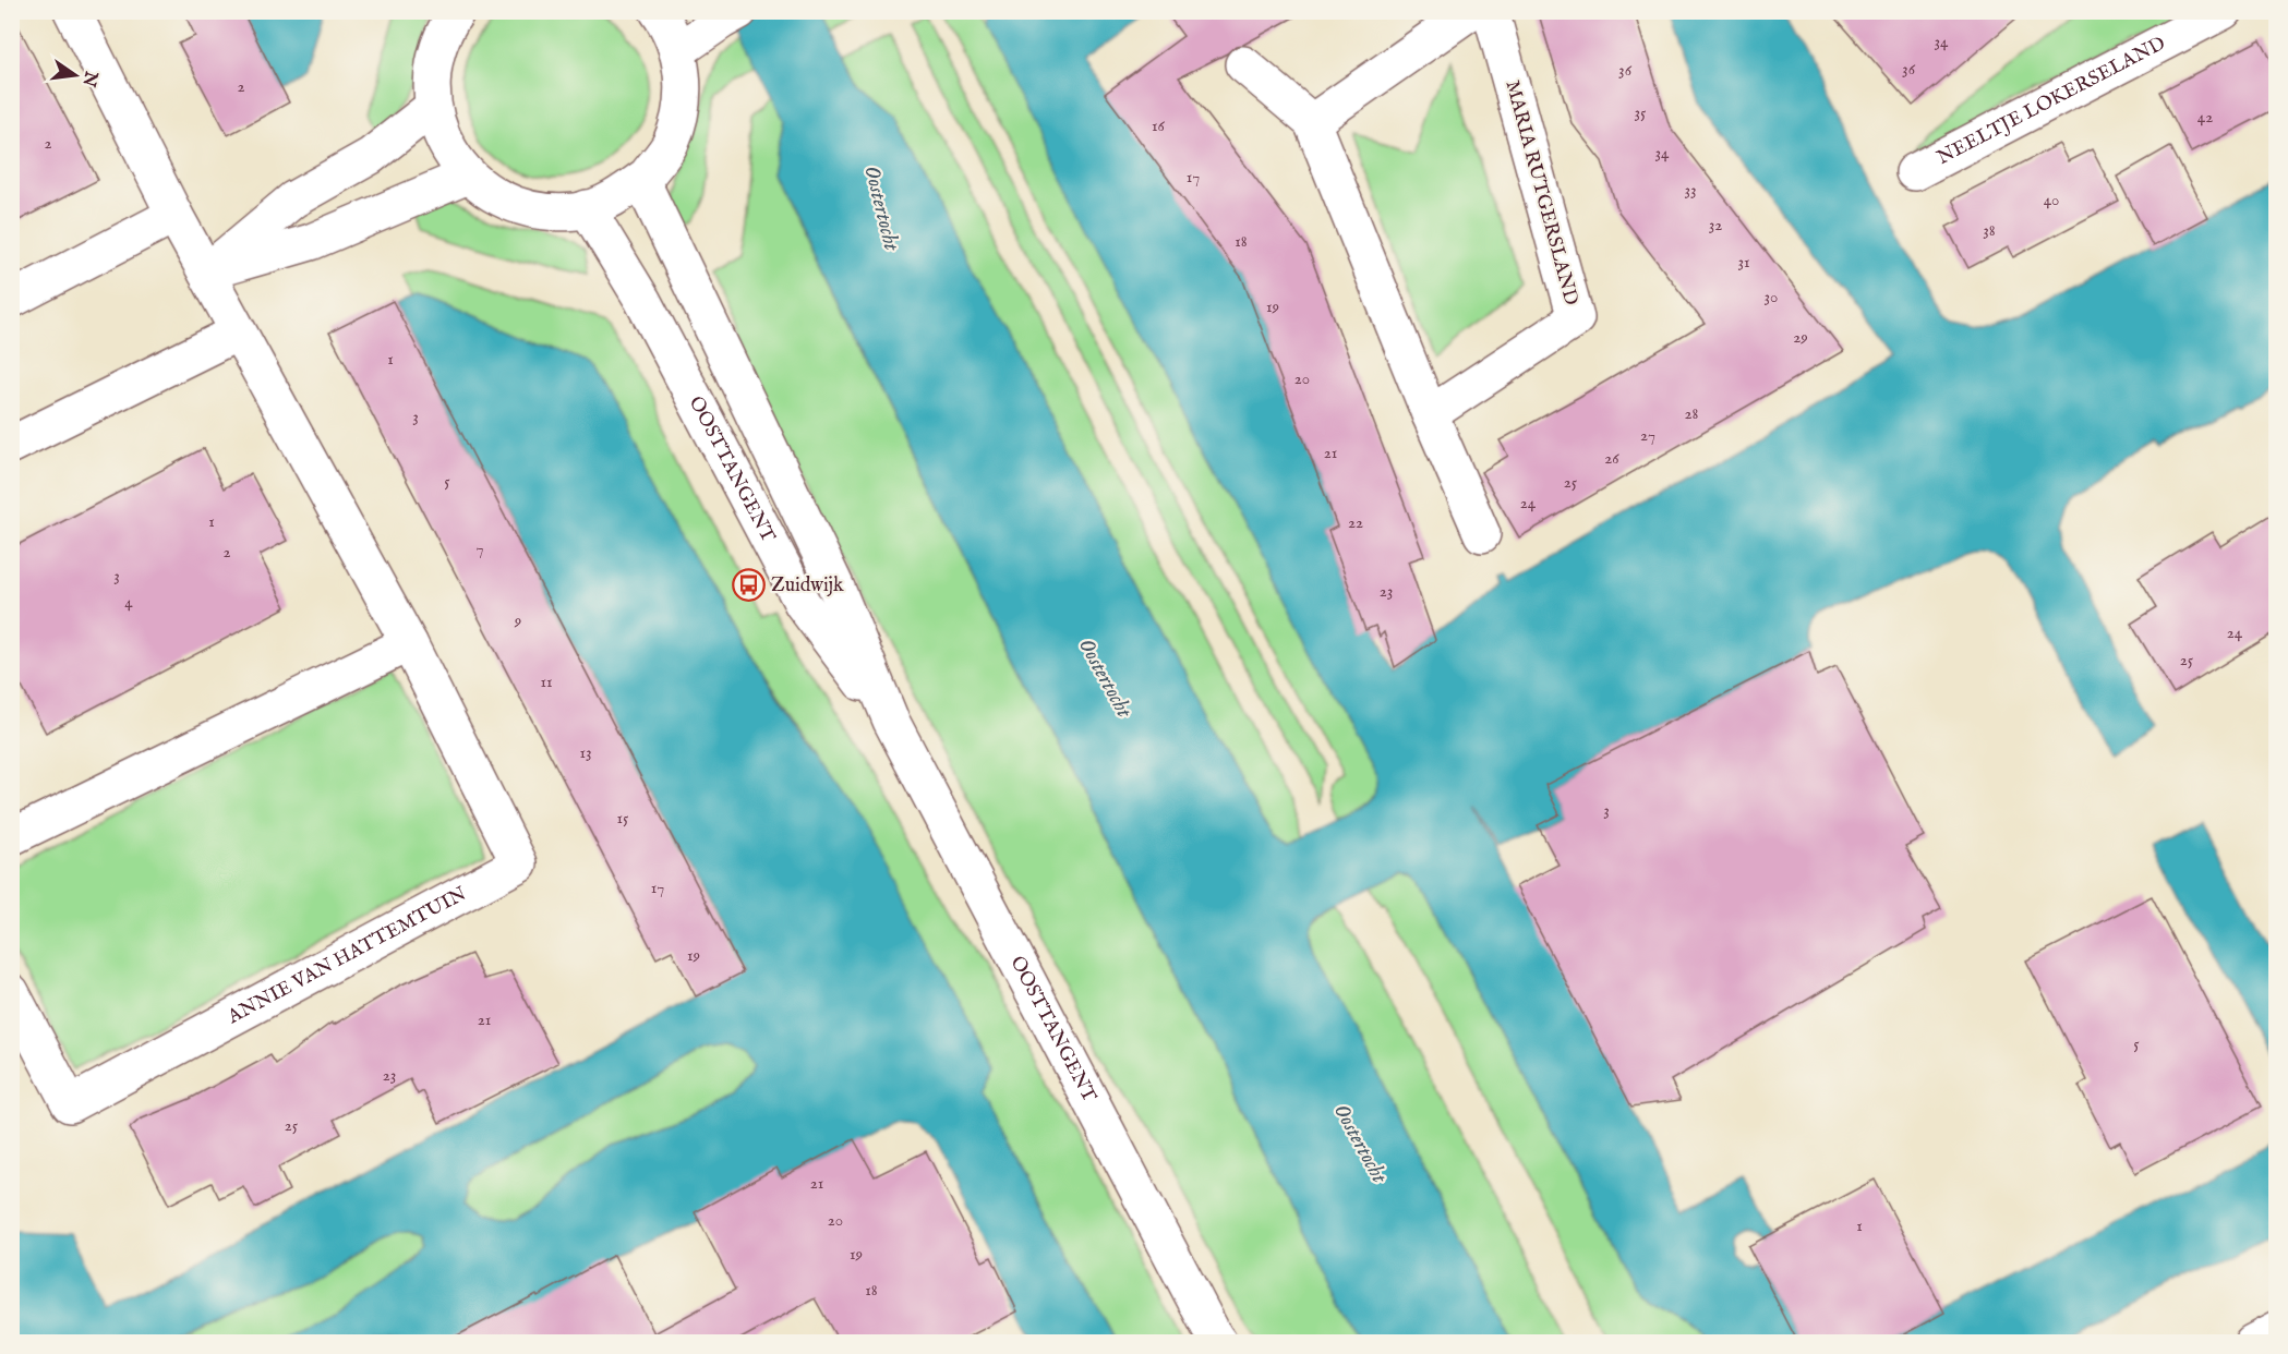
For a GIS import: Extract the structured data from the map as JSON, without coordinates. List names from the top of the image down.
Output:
{
  "streets": {
    "street": [
      "NEELTJE LOKERSELAND",
      "MARIA RUTGERSLAND",
      "OOSTTANGENT",
      "ANNIE VAN HATTEMTUIN"
    ]
  },
  "water": ["Oostertocht"],
  "places": {
    "bus stop": ["Zuidwijk"]
  },
  "house_numbers": [
    "34",
    "36",
    "36",
    "2",
    "35",
    "42",
    "16",
    "2",
    "34",
    "17",
    "33",
    "40",
    "32",
    "38",
    "18",
    "31",
    "30",
    "19",
    "29",
    "1",
    "20",
    "28",
    "3",
    "27",
    "21",
    "26",
    "5",
    "25",
    "24",
    "1",
    "22",
    "7",
    "2",
    "3",
    "23",
    "4",
    "9",
    "24",
    "25",
    "11",
    "13",
    "3",
    "15",
    "17",
    "19",
    "21",
    "5",
    "23",
    "25",
    "21",
    "20",
    "1",
    "19",
    "18"
  ],
  "north": "right"
}
